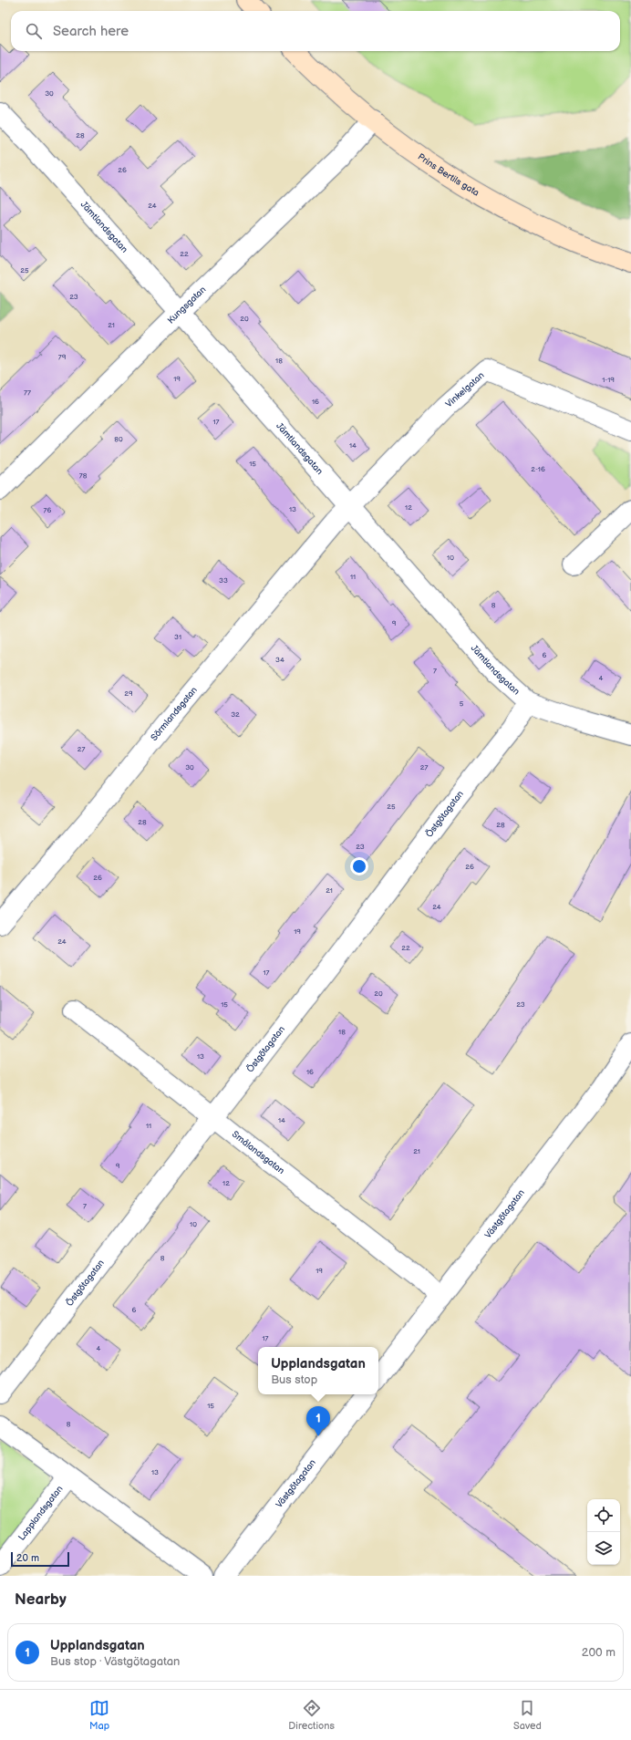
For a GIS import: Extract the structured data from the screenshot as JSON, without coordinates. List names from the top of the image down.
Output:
{
  "streets": {
    "street": [
      "Prins Bertils gata",
      "Jämtlandsgatan",
      "Kungsgatan",
      "Vinkelgatan",
      "Sörmlandsgatan",
      "Östgötagatan",
      "Smålandsgatan",
      "Västgötagatan",
      "Lapplandsgatan"
    ]
  },
  "crossings": [
    ["Prins Bertils gata", "Kungsgatan"],
    ["Jämtlandsgatan", "Kungsgatan"],
    ["Jämtlandsgatan", "Vinkelgatan"],
    ["Jämtlandsgatan", "Sörmlandsgatan"],
    ["Jämtlandsgatan", "Östgötagatan"],
    ["Vinkelgatan", "Sörmlandsgatan"],
    ["Östgötagatan", "Smålandsgatan"],
    ["Smålandsgatan", "Västgötagatan"]
  ],
  "house_numbers": [
    "30",
    "28",
    "26",
    "24",
    "22",
    "25",
    "23",
    "20",
    "21",
    "79",
    "18",
    "19",
    "1-19",
    "77",
    "16",
    "17",
    "80",
    "14",
    "15",
    "2-16",
    "78",
    "12",
    "13",
    "76",
    "10",
    "11",
    "33",
    "8",
    "9",
    "31",
    "6",
    "34",
    "7",
    "4",
    "29",
    "5",
    "32",
    "27",
    "30",
    "27",
    "25",
    "28",
    "28",
    "23",
    "26",
    "26",
    "21",
    "24",
    "19",
    "24",
    "22",
    "17",
    "20",
    "15",
    "23",
    "18",
    "13",
    "16",
    "14",
    "11",
    "21",
    "9",
    "12",
    "7",
    "10",
    "8",
    "19",
    "6",
    "17",
    "4",
    "15",
    "8",
    "13"
  ],
  "scale_bar": "20 m",
  "page": {
    "search": "Search here",
    "popup": ["Upplandsgatan", "Bus stop"],
    "pins": "1",
    "scale": "20 m",
    "heading": "Nearby",
    "list": [
      {
        "mark": "1",
        "name": "Upplandsgatan",
        "note": "Bus stop · Västgötagatan",
        "value": "200 m"
      }
    ],
    "nav": ["Map", "Directions", "Saved"]
  }
}
